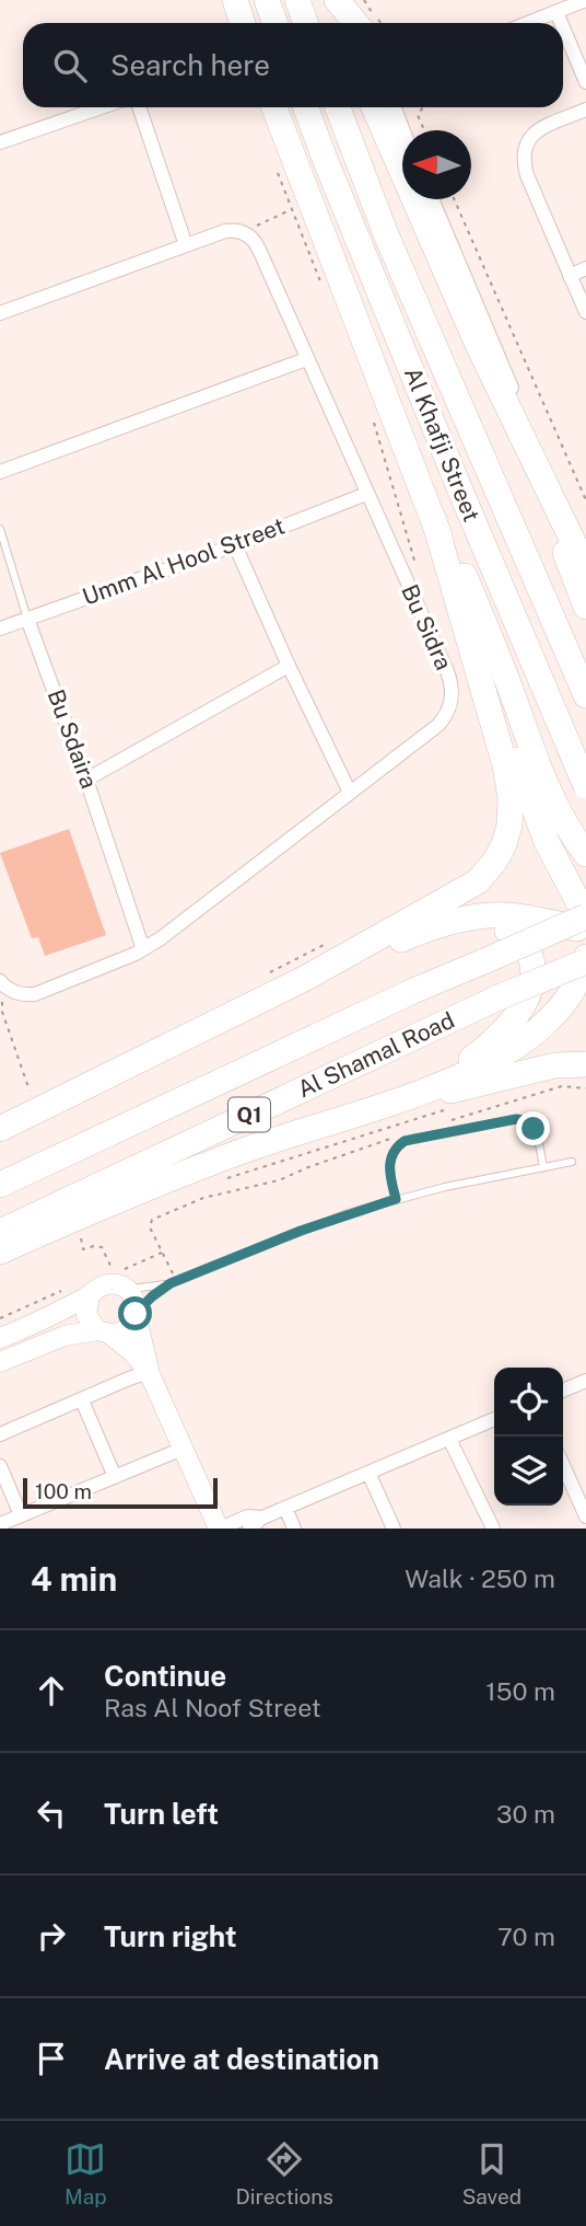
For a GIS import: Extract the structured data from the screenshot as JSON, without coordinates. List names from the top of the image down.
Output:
{
  "streets": {
    "highway": ["Al Khafji Street", "Al Shamal Road", "Q1"],
    "street": ["Umm Al Hool Street", "Bu Sidra", "Bu Sdaira"]
  },
  "crossings": [
    ["Umm Al Hool Street", "Bu Sidra"],
    ["Umm Al Hool Street", "Bu Sdaira"],
    ["Bu Sidra", "Bu Sdaira"]
  ],
  "scale_bar": "100 m",
  "north": "left",
  "page": {
    "search": "Search here",
    "scale": "100 m",
    "heading": ["4 min", "Walk · 250 m"],
    "list": [
      ["Continue", "Ras Al Noof Street", "150 m"],
      ["Turn left", "30 m"],
      ["Turn right", "70 m"],
      "Arrive at destination"
    ],
    "nav": ["Map", "Directions", "Saved"]
  }
}
